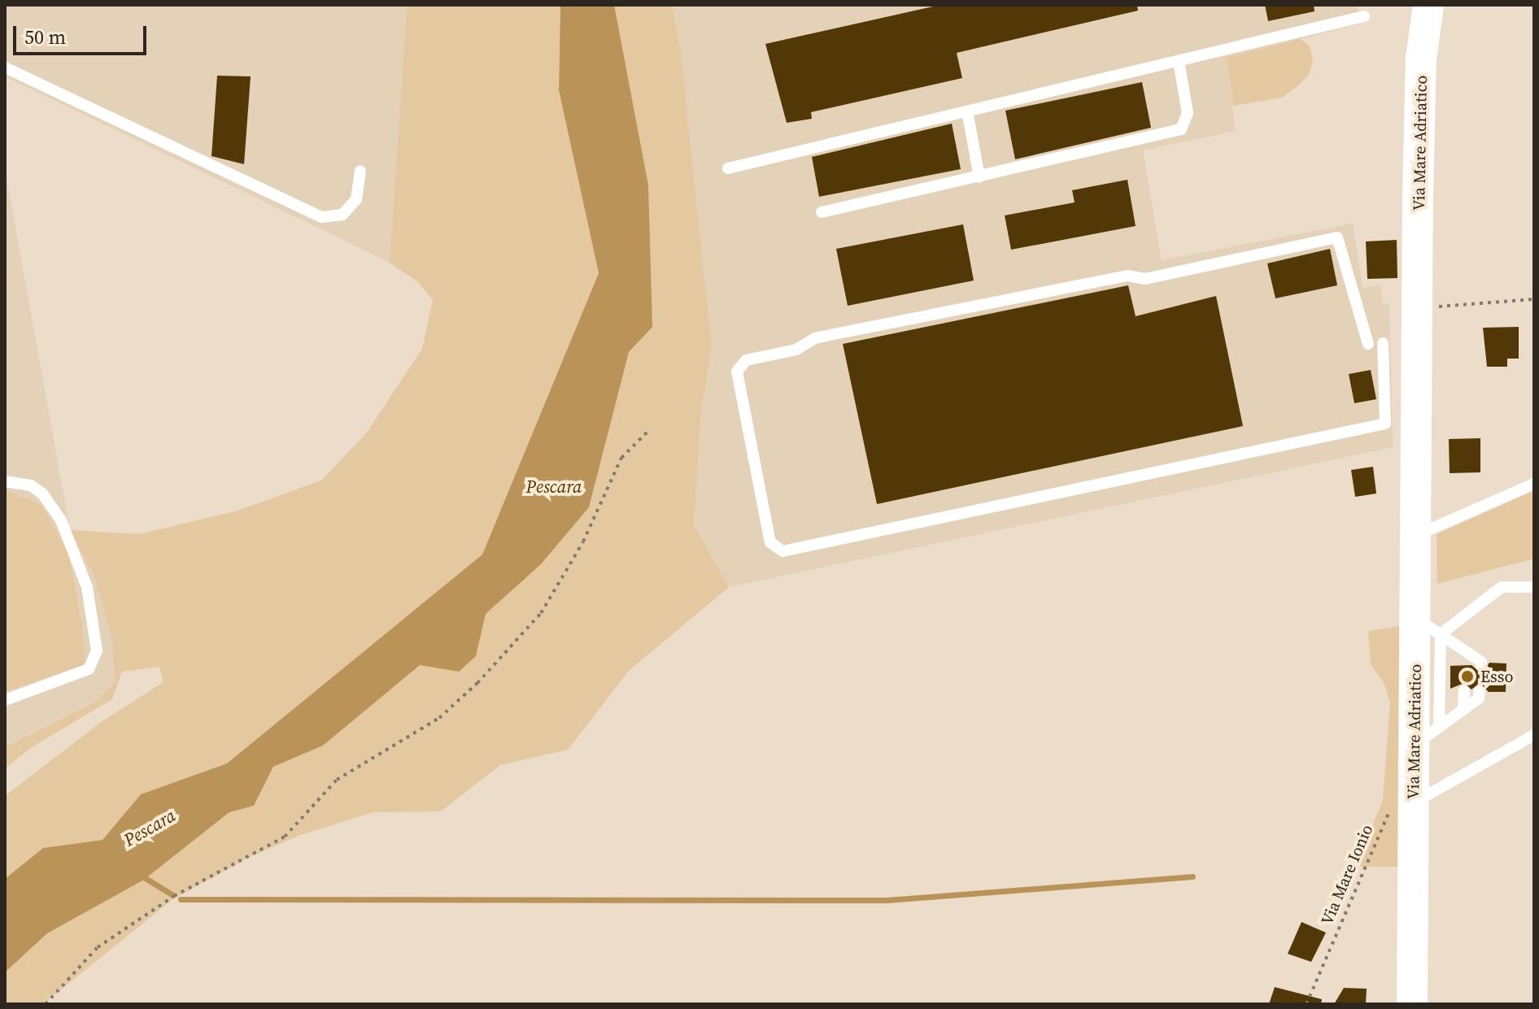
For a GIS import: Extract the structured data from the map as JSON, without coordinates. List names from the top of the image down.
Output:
{
  "streets": {
    "main road": ["Via Mare Adriatico"],
    "path": ["Via Mare Ionio"]
  },
  "crossings": [
    ["Via Mare Adriatico", "Via Mare Ionio"]
  ],
  "water": ["Pescara"],
  "places": ["Esso"],
  "scale_bar": "50 m"
}
